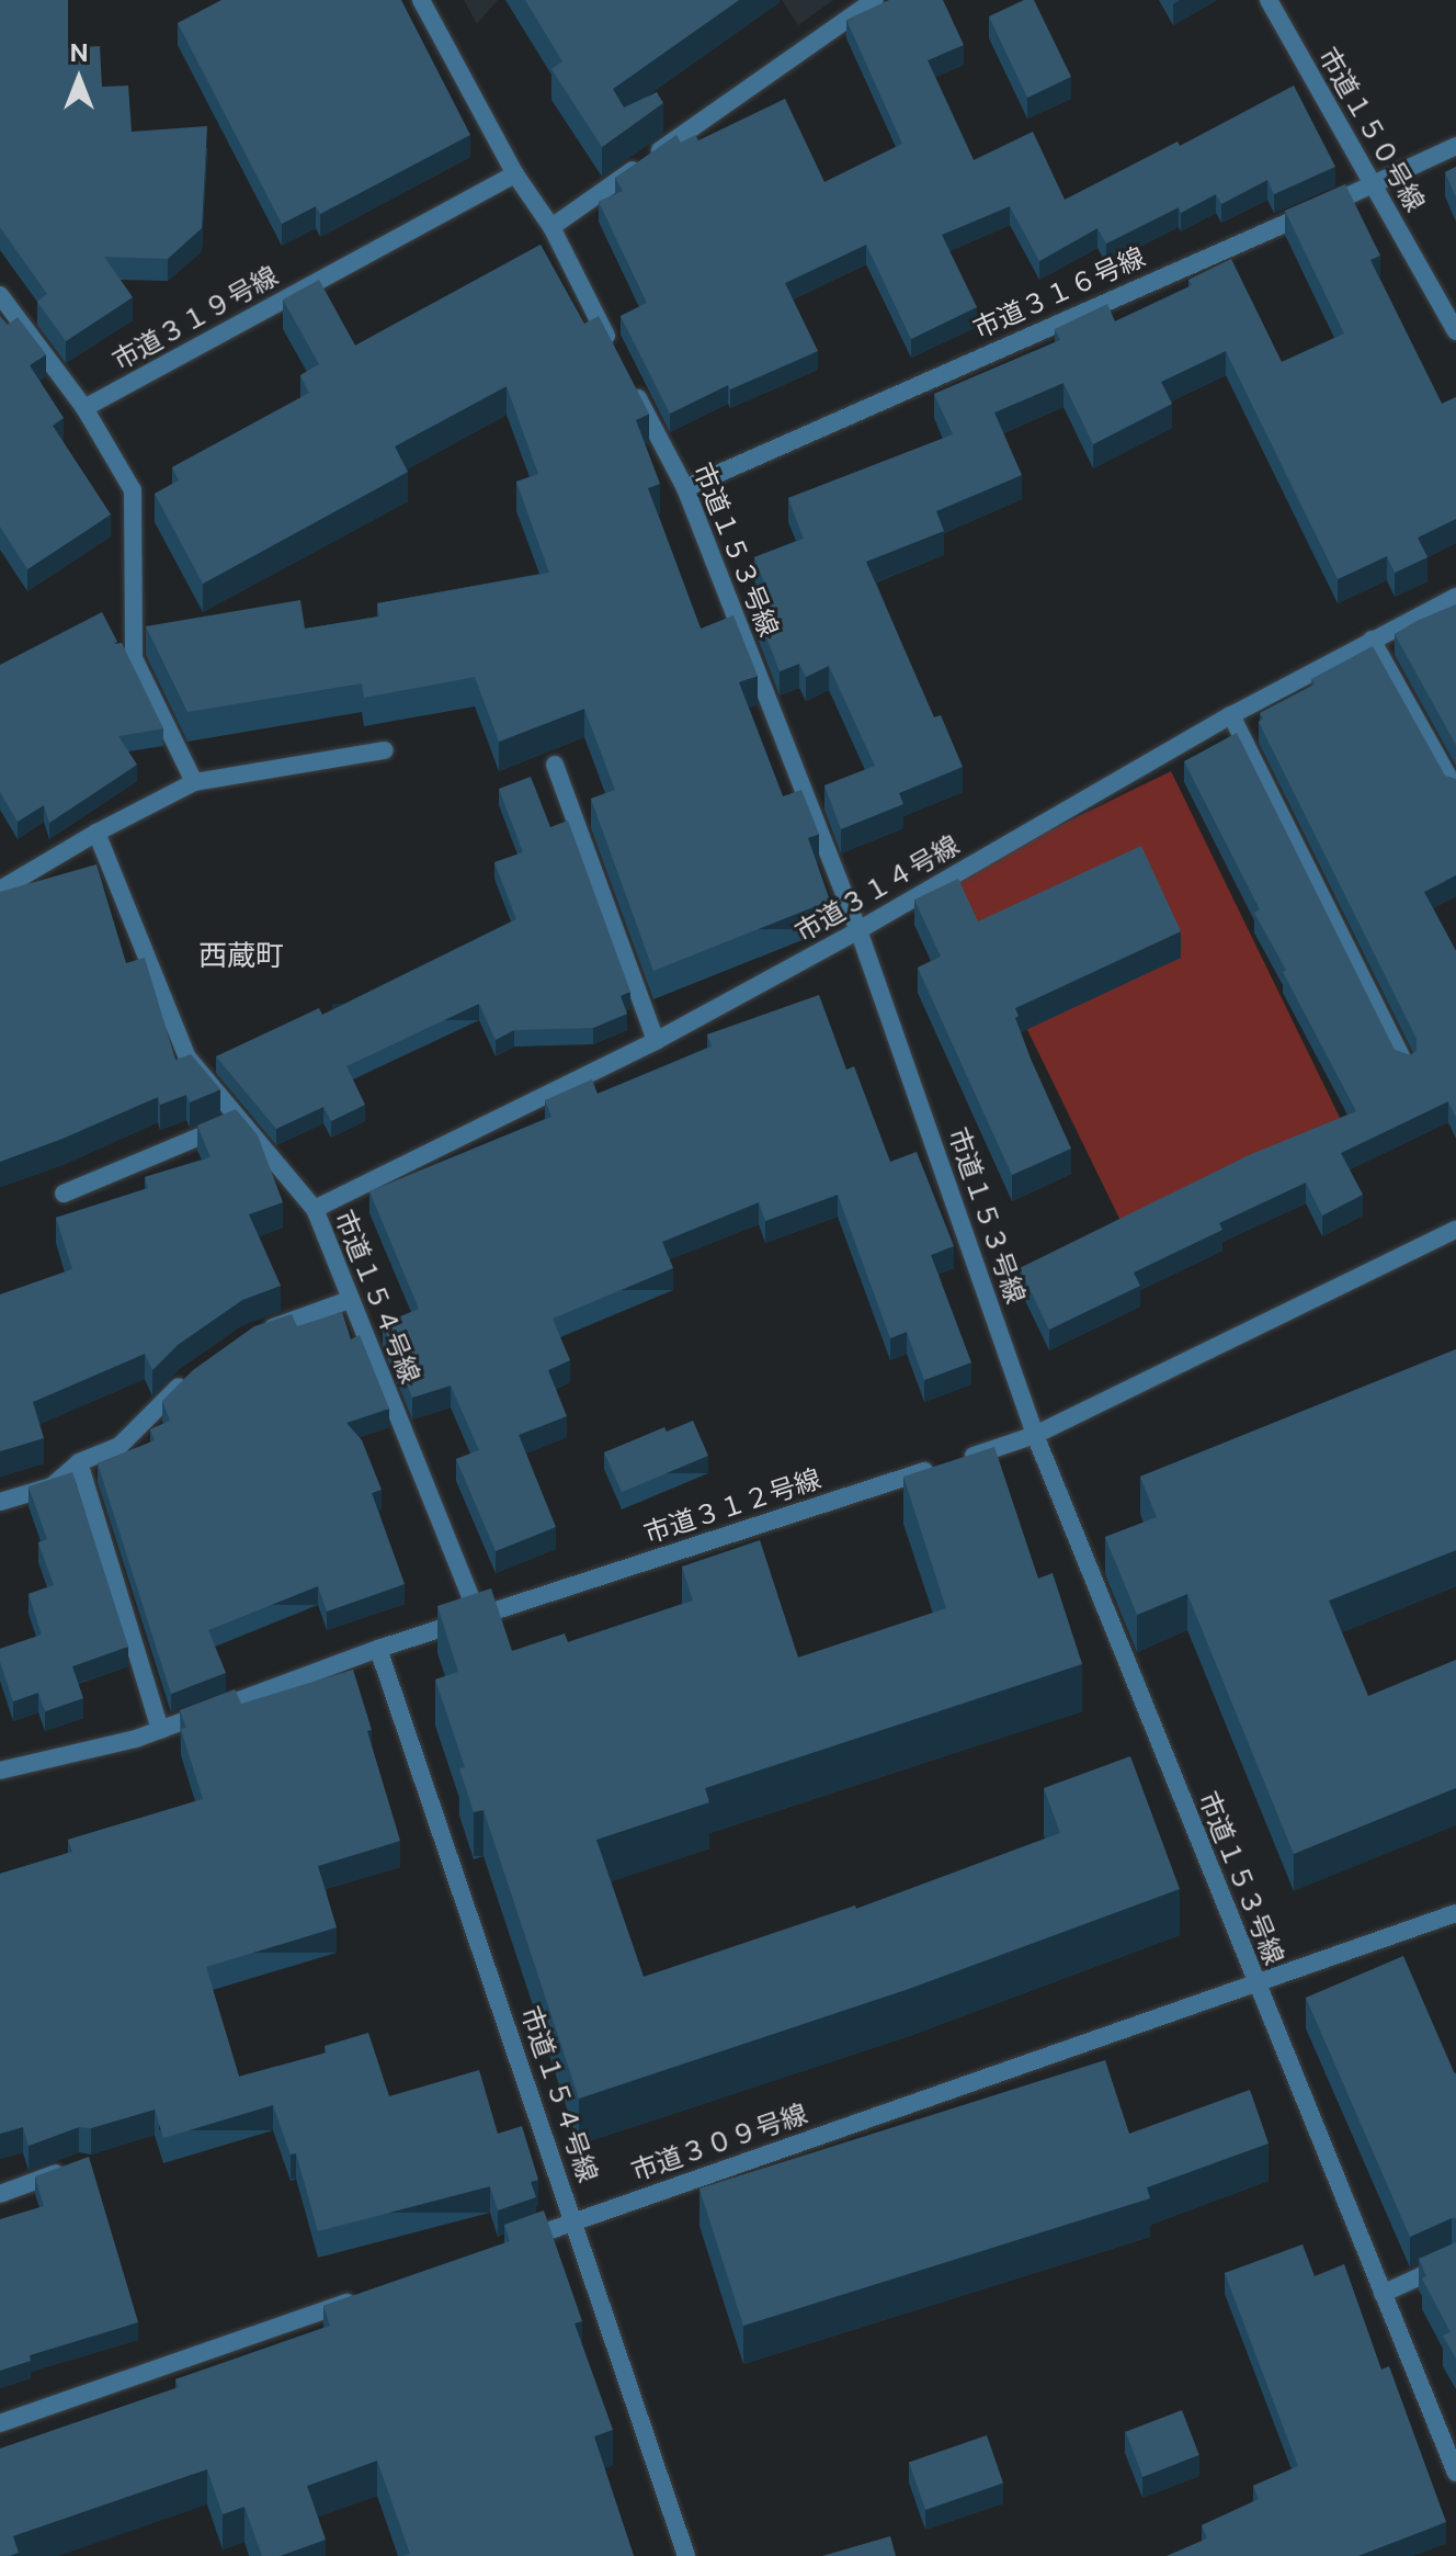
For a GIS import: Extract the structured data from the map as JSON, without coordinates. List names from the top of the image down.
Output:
{
  "streets": {
    "street": [
      "市道１５０号線",
      "市道３１６号線",
      "市道３１９号線",
      "市道１５３号線",
      "市道３１４号線",
      "市道１５４号線",
      "市道３１２号線",
      "市道３０９号線"
    ]
  },
  "crossings": [
    ["市道１５０号線", "市道３１６号線"],
    ["市道３１６号線", "市道１５３号線"],
    ["市道１５３号線", "市道３１４号線"],
    ["市道１５３号線", "市道３１２号線"],
    ["市道１５３号線", "市道３０９号線"],
    ["市道３１４号線", "市道１５４号線"],
    ["市道１５４号線", "市道３１２号線"],
    ["市道１５４号線", "市道３０９号線"]
  ],
  "districts": ["西蔵町"],
  "north": "top"
}
